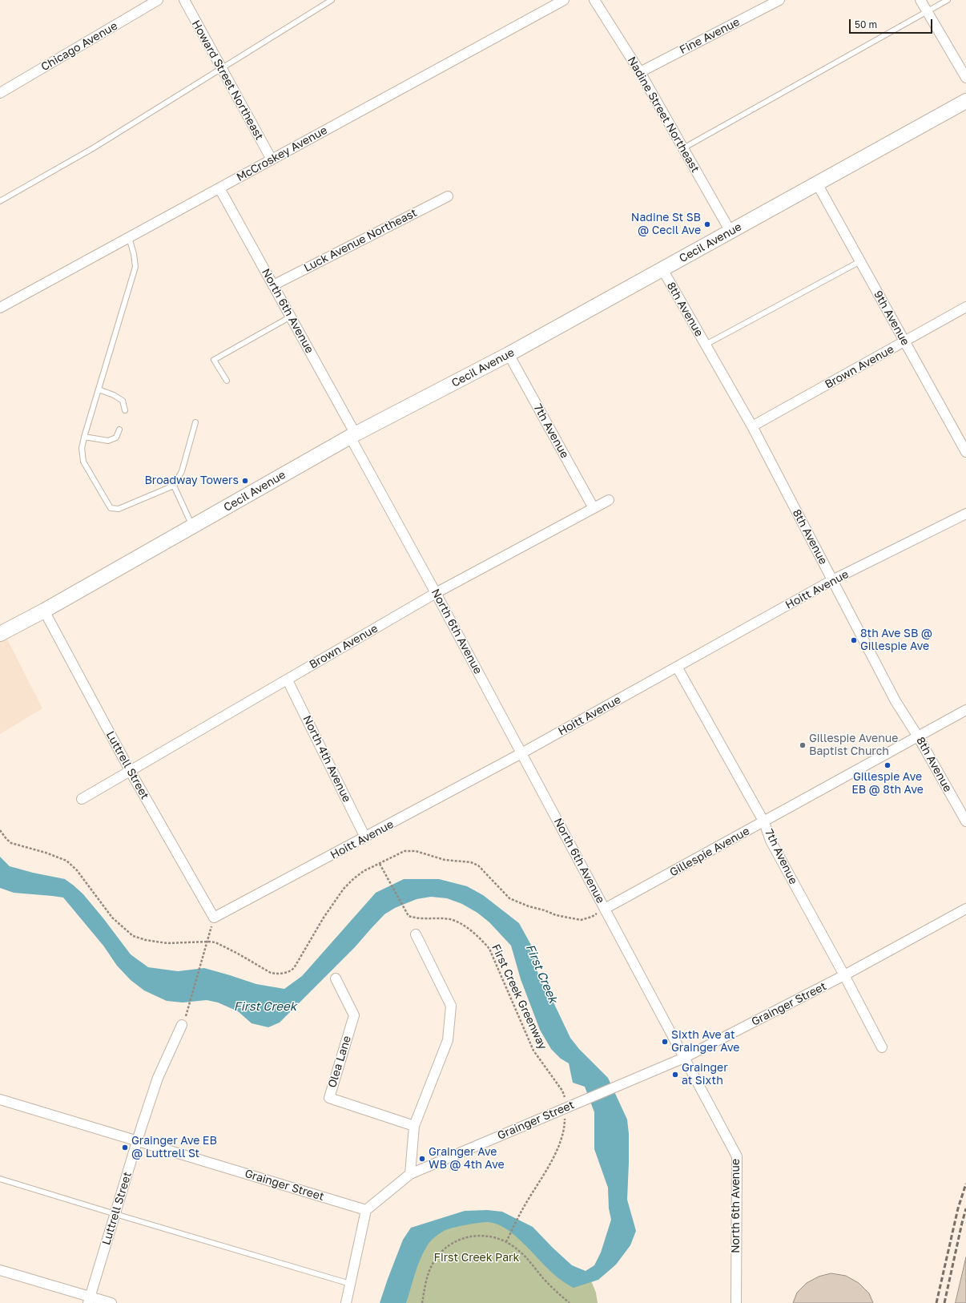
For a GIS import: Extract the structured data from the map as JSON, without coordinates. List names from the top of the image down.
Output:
{
  "streets": {
    "street": [
      "Fine Avenue",
      "Chicago Avenue",
      "Howard Street Northeast",
      "Nadine Street Northeast",
      "McCroskey Avenue",
      "Luck Avenue Northeast",
      "Cecil Avenue",
      "8th Avenue",
      "North 6th Avenue",
      "9th Avenue",
      "Brown Avenue",
      "7th Avenue",
      "Hoitt Avenue",
      "North 4th Avenue",
      "Luttrell Street",
      "Gillespie Avenue",
      "Grainger Street",
      "Olea Lane"
    ],
    "path": ["First Creek Greenway"]
  },
  "crossings": [
    ["Fine Avenue", "Nadine Street Northeast"],
    ["Howard Street Northeast", "McCroskey Avenue"],
    ["Nadine Street Northeast", "Cecil Avenue"],
    ["McCroskey Avenue", "North 6th Avenue"],
    ["Luck Avenue Northeast", "North 6th Avenue"],
    ["Cecil Avenue", "8th Avenue"],
    ["Cecil Avenue", "North 6th Avenue"],
    ["Cecil Avenue", "9th Avenue"],
    ["Cecil Avenue", "7th Avenue"],
    ["Cecil Avenue", "Luttrell Street"],
    ["8th Avenue", "Brown Avenue"],
    ["8th Avenue", "Hoitt Avenue"],
    ["8th Avenue", "Gillespie Avenue"],
    ["North 6th Avenue", "Brown Avenue"],
    ["North 6th Avenue", "Hoitt Avenue"],
    ["North 6th Avenue", "Gillespie Avenue"],
    ["North 6th Avenue", "Grainger Street"],
    ["9th Avenue", "Brown Avenue"],
    ["Brown Avenue", "7th Avenue"],
    ["Brown Avenue", "North 4th Avenue"],
    ["Brown Avenue", "Luttrell Street"],
    ["7th Avenue", "Hoitt Avenue"],
    ["7th Avenue", "Gillespie Avenue"],
    ["7th Avenue", "Grainger Street"],
    ["Hoitt Avenue", "North 4th Avenue"],
    ["Hoitt Avenue", "Luttrell Street"],
    ["Luttrell Street", "Grainger Street"],
    ["First Creek Greenway", "Grainger Street"]
  ],
  "water": ["First Creek"],
  "parks": ["First Creek Park"],
  "places": [
    "Nadine St SB @ Cecil Ave",
    "Broadway Towers",
    "8th Ave SB @ Gillespie Ave",
    "Gillespie Avenue Baptist Church",
    "Gillespie Ave EB @ 8th Ave",
    "Sixth Ave at Grainger Ave",
    "Grainger at Sixth",
    "Grainger Ave EB @ Luttrell St",
    "Grainger Ave WB @ 4th Ave"
  ],
  "scale_bar": "50 m"
}
